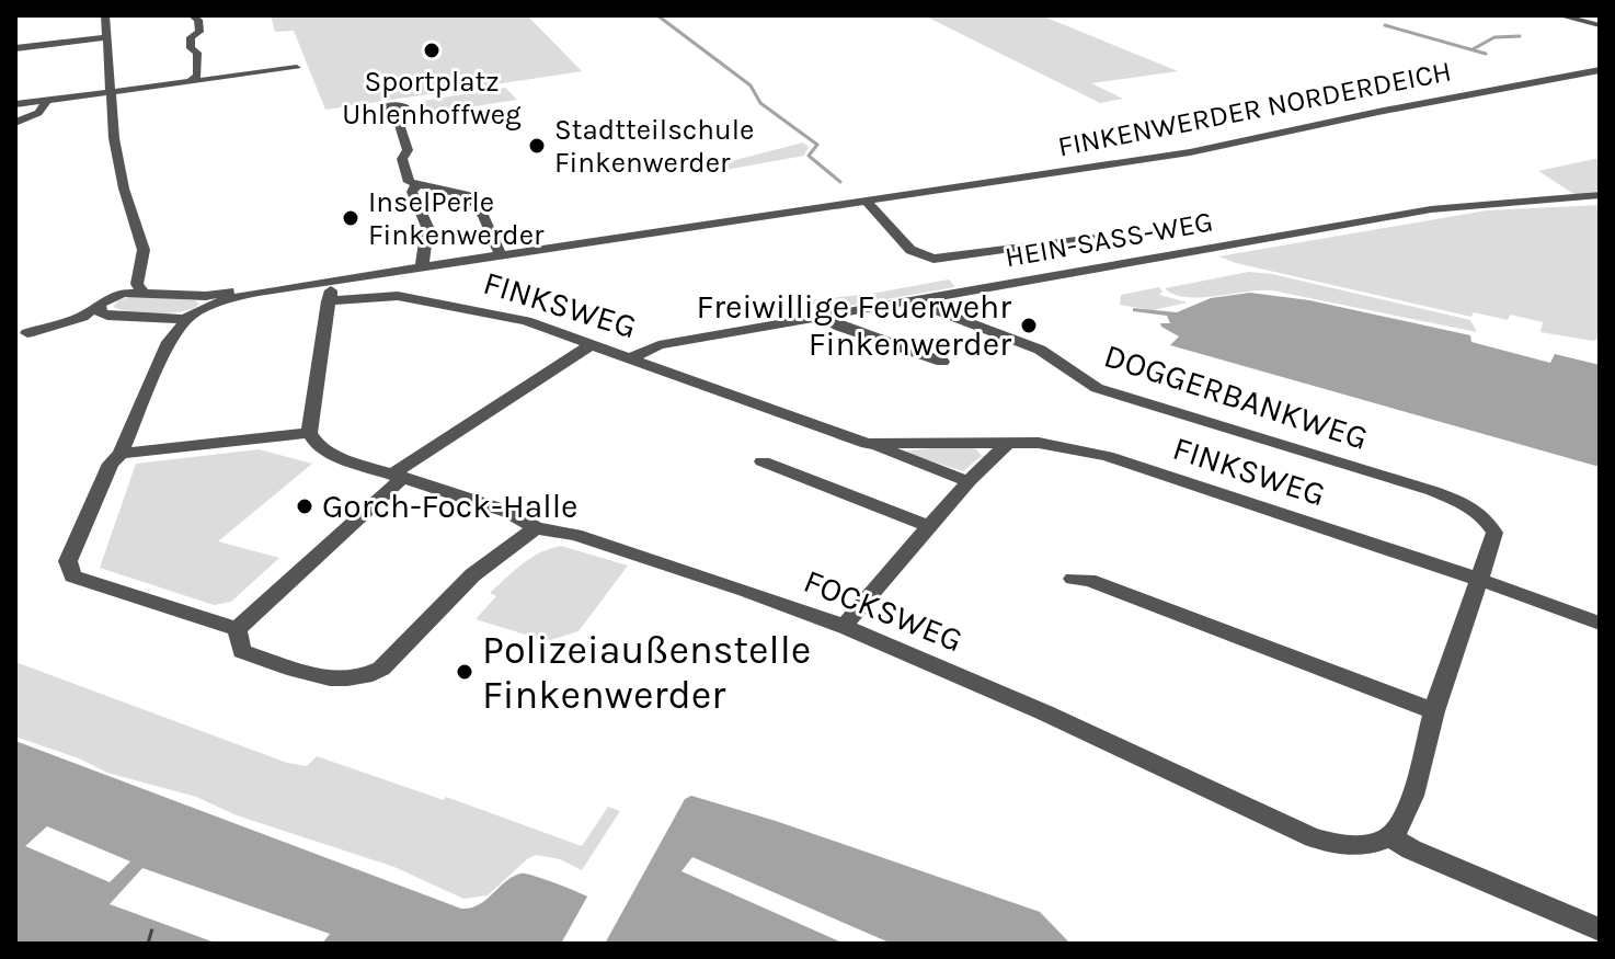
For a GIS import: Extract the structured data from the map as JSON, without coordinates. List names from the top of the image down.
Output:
{
  "streets": {
    "street": [
      "FINKENWERDER NORDERDEICH",
      "HEIN-SASS-WEG",
      "FINKSWEG",
      "DOGGERBANKWEG",
      "FOCKSWEG"
    ]
  },
  "crossings": [
    ["HEIN-SASS-WEG", "FINKSWEG"],
    ["HEIN-SASS-WEG", "DOGGERBANKWEG"],
    ["FINKSWEG", "DOGGERBANKWEG"]
  ],
  "places": [
    "Sportplatz Uhlenhoffweg",
    "Stadtteilschule Finkenwerder",
    "InselPerle Finkenwerder",
    "Freiwillige Feuerwehr Finkenwerder",
    "Gorch-Fock-Halle",
    "Polizeiaußenstelle Finkenwerder"
  ]
}
